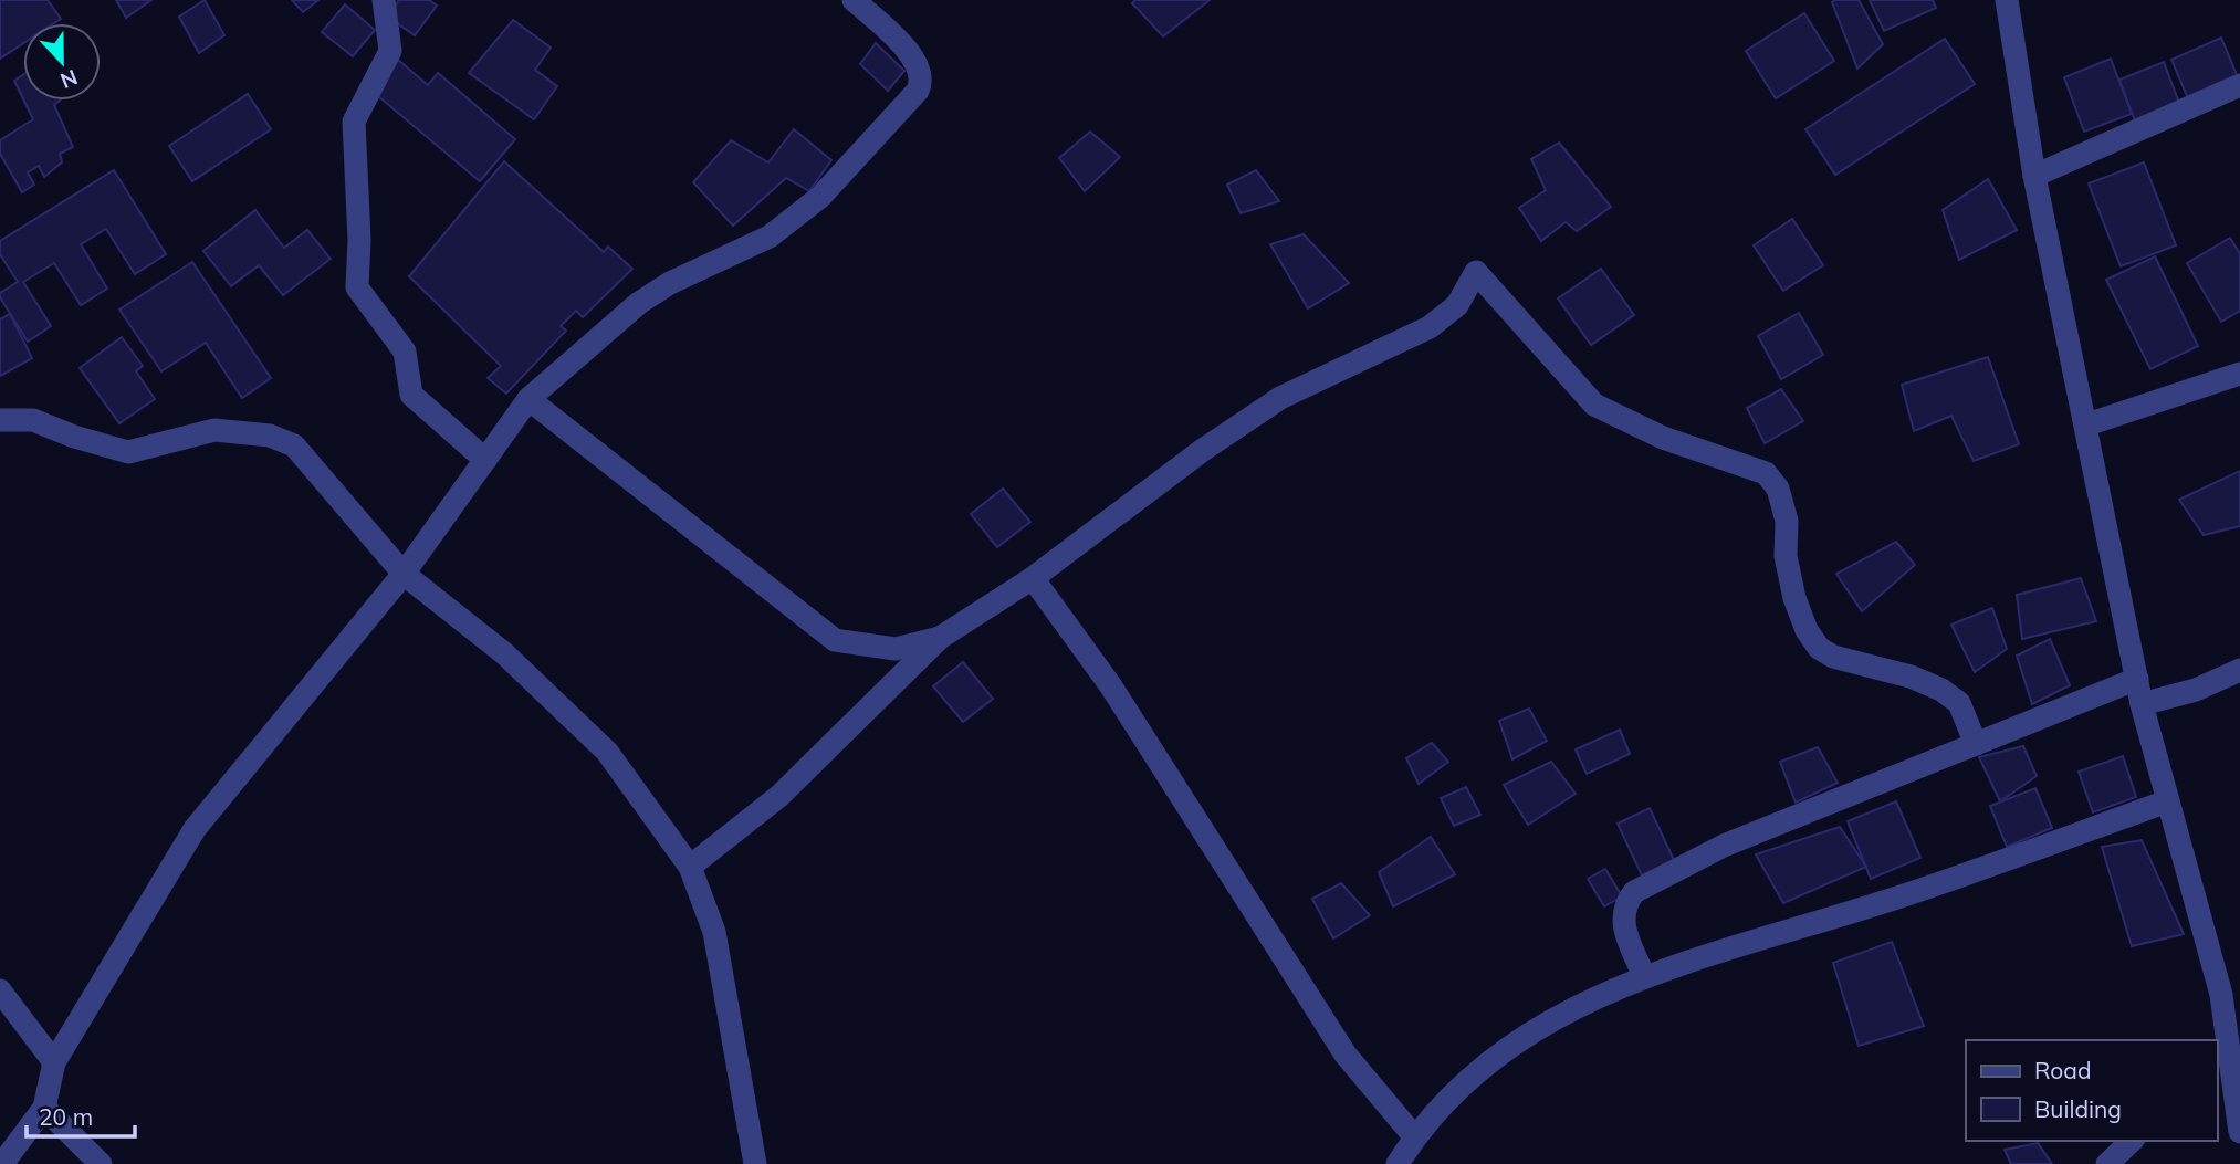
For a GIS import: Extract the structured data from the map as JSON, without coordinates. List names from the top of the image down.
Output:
{
  "legend": ["Road", "Building"],
  "scale_bar": "20 m",
  "north": "bottom"
}
